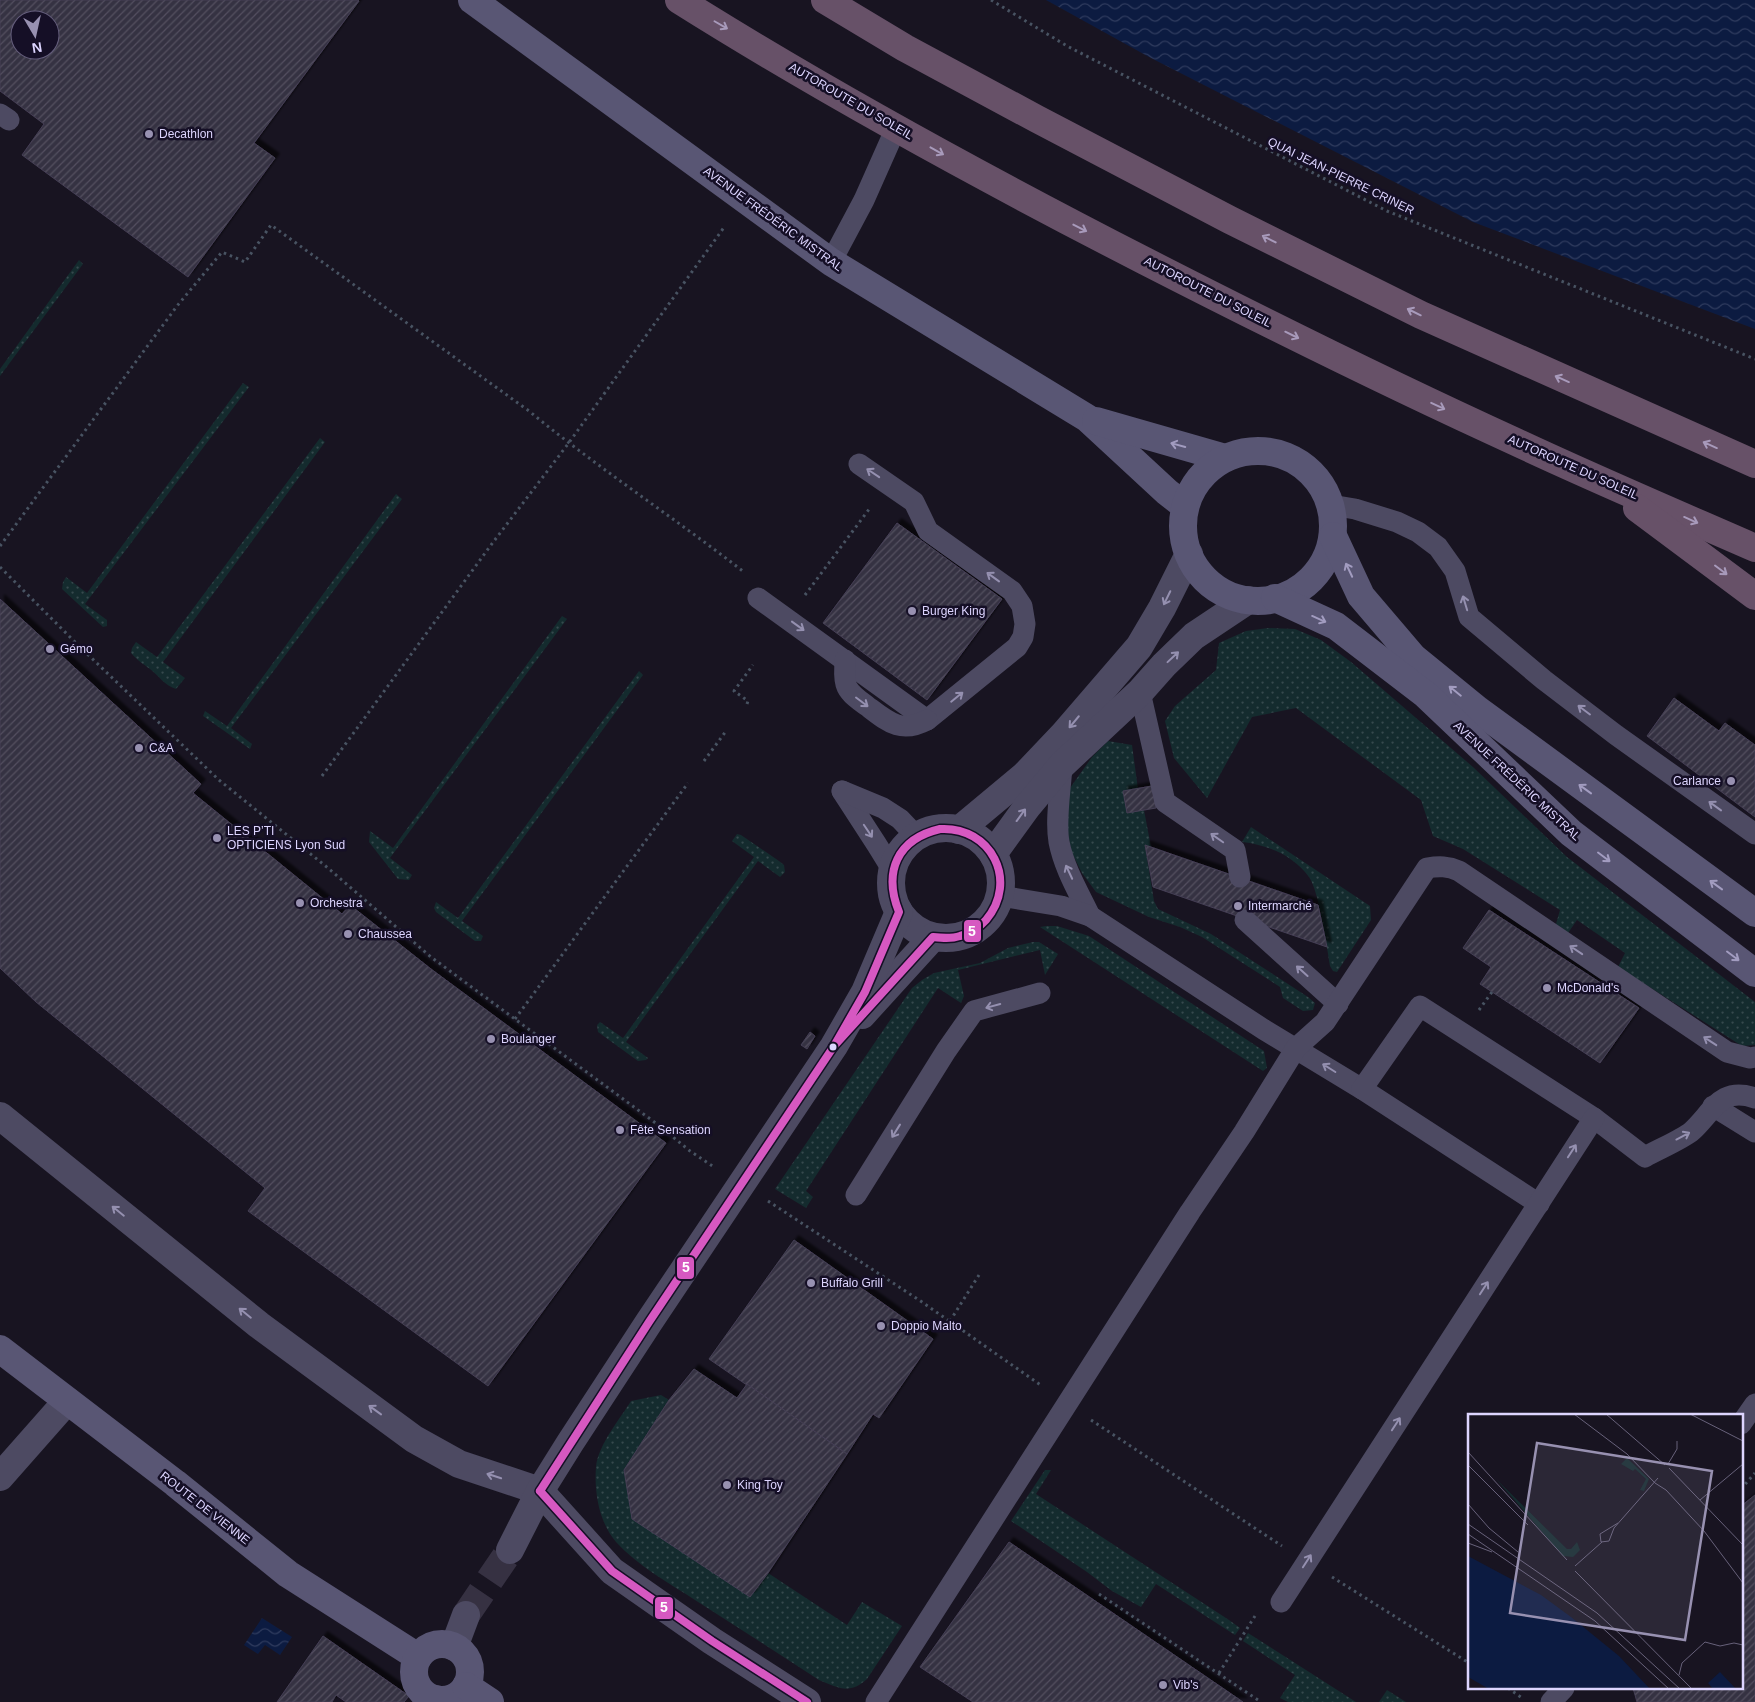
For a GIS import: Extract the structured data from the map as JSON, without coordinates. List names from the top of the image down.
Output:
{
  "streets": {
    "highway": ["AUTOROUTE DU SOLEIL"],
    "main road": ["AVENUE FRÉDÉRIC MISTRAL", "ROUTE DE VIENNE"],
    "path": ["QUAI JEAN-PIERRE CRINER"]
  },
  "places": [
    "Decathlon",
    "Burger King",
    "Gémo",
    "C&A",
    "Carlance",
    "LES P’TI OPTICIENS Lyon Sud",
    "Orchestra",
    "Intermarché",
    "Chaussea",
    "McDonald's",
    "Boulanger",
    "Fête Sensation",
    "Buffalo Grill",
    "Doppio Malto",
    "King Toy",
    "Vib's"
  ],
  "lines": ["transit line 5"],
  "north": "bottom"
}
